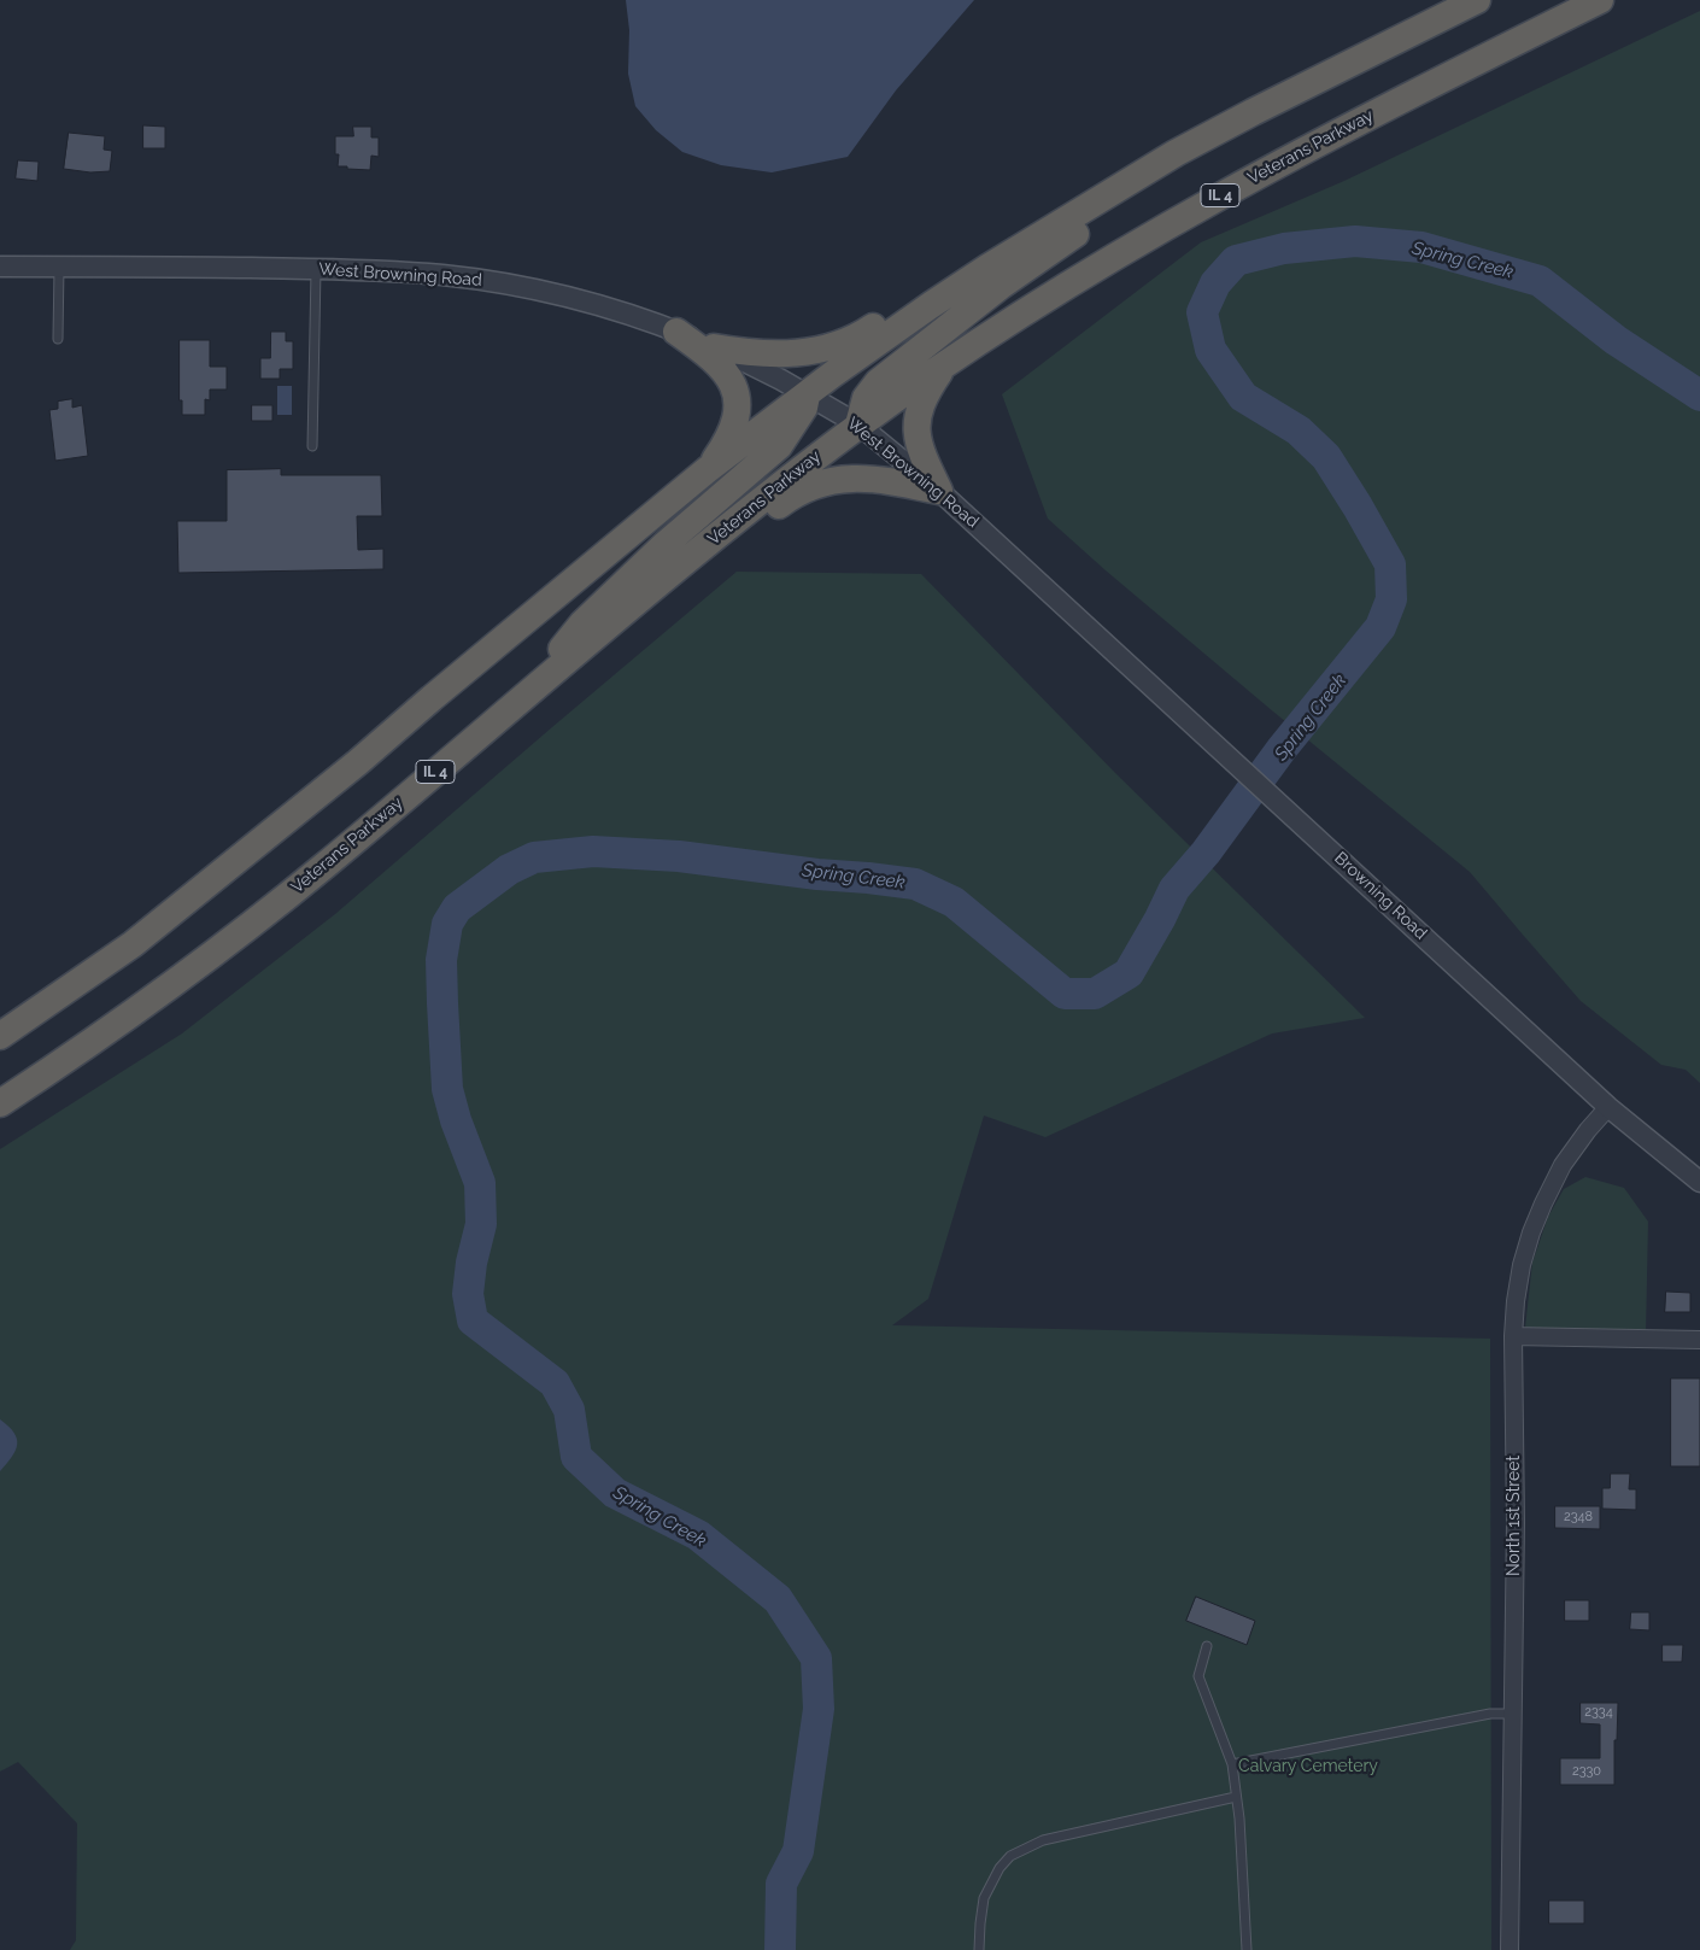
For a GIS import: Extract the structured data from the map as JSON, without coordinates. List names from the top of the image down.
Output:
{
  "streets": {
    "highway": ["Veterans Parkway", "IL 4"],
    "street": ["West Browning Road", "Browning Road", "North 1st Street"]
  },
  "crossings": [
    ["Veterans Parkway", "West Browning Road"],
    ["West Browning Road", "Browning Road"],
    ["Browning Road", "North 1st Street"]
  ],
  "water": ["Spring Creek"],
  "parks": ["Calvary Cemetery"],
  "house_numbers": ["2348", "2334", "2330"]
}
